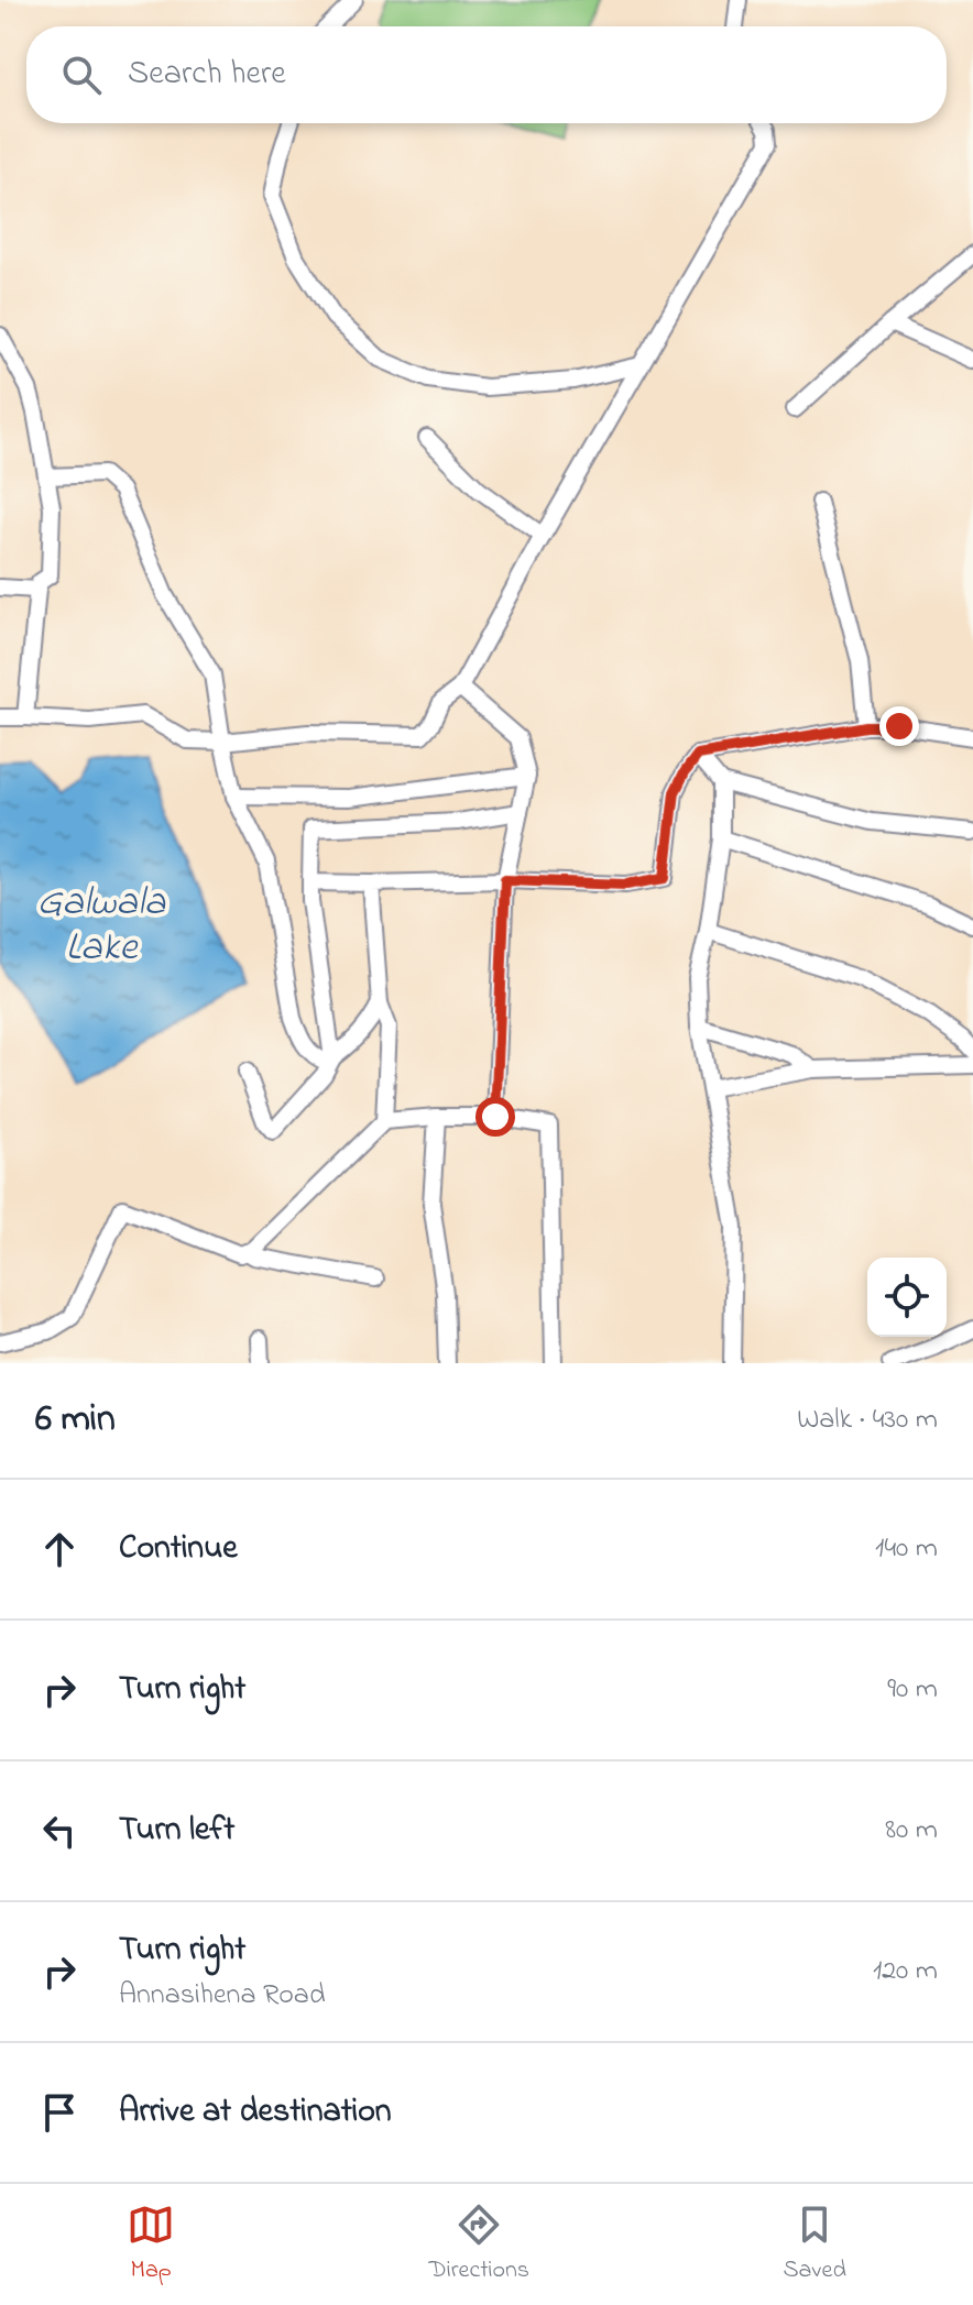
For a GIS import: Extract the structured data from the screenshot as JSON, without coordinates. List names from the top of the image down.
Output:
{
  "water": ["Galwala Lake"],
  "page": {
    "search": "Search here",
    "heading": ["6 min", "Walk · 430 m"],
    "list": [
      ["Continue", "140 m"],
      ["Turn right", "90 m"],
      ["Turn left", "80 m"],
      ["Turn right", "Annasihena Road", "120 m"],
      "Arrive at destination"
    ],
    "nav": ["Map", "Directions", "Saved"]
  }
}
